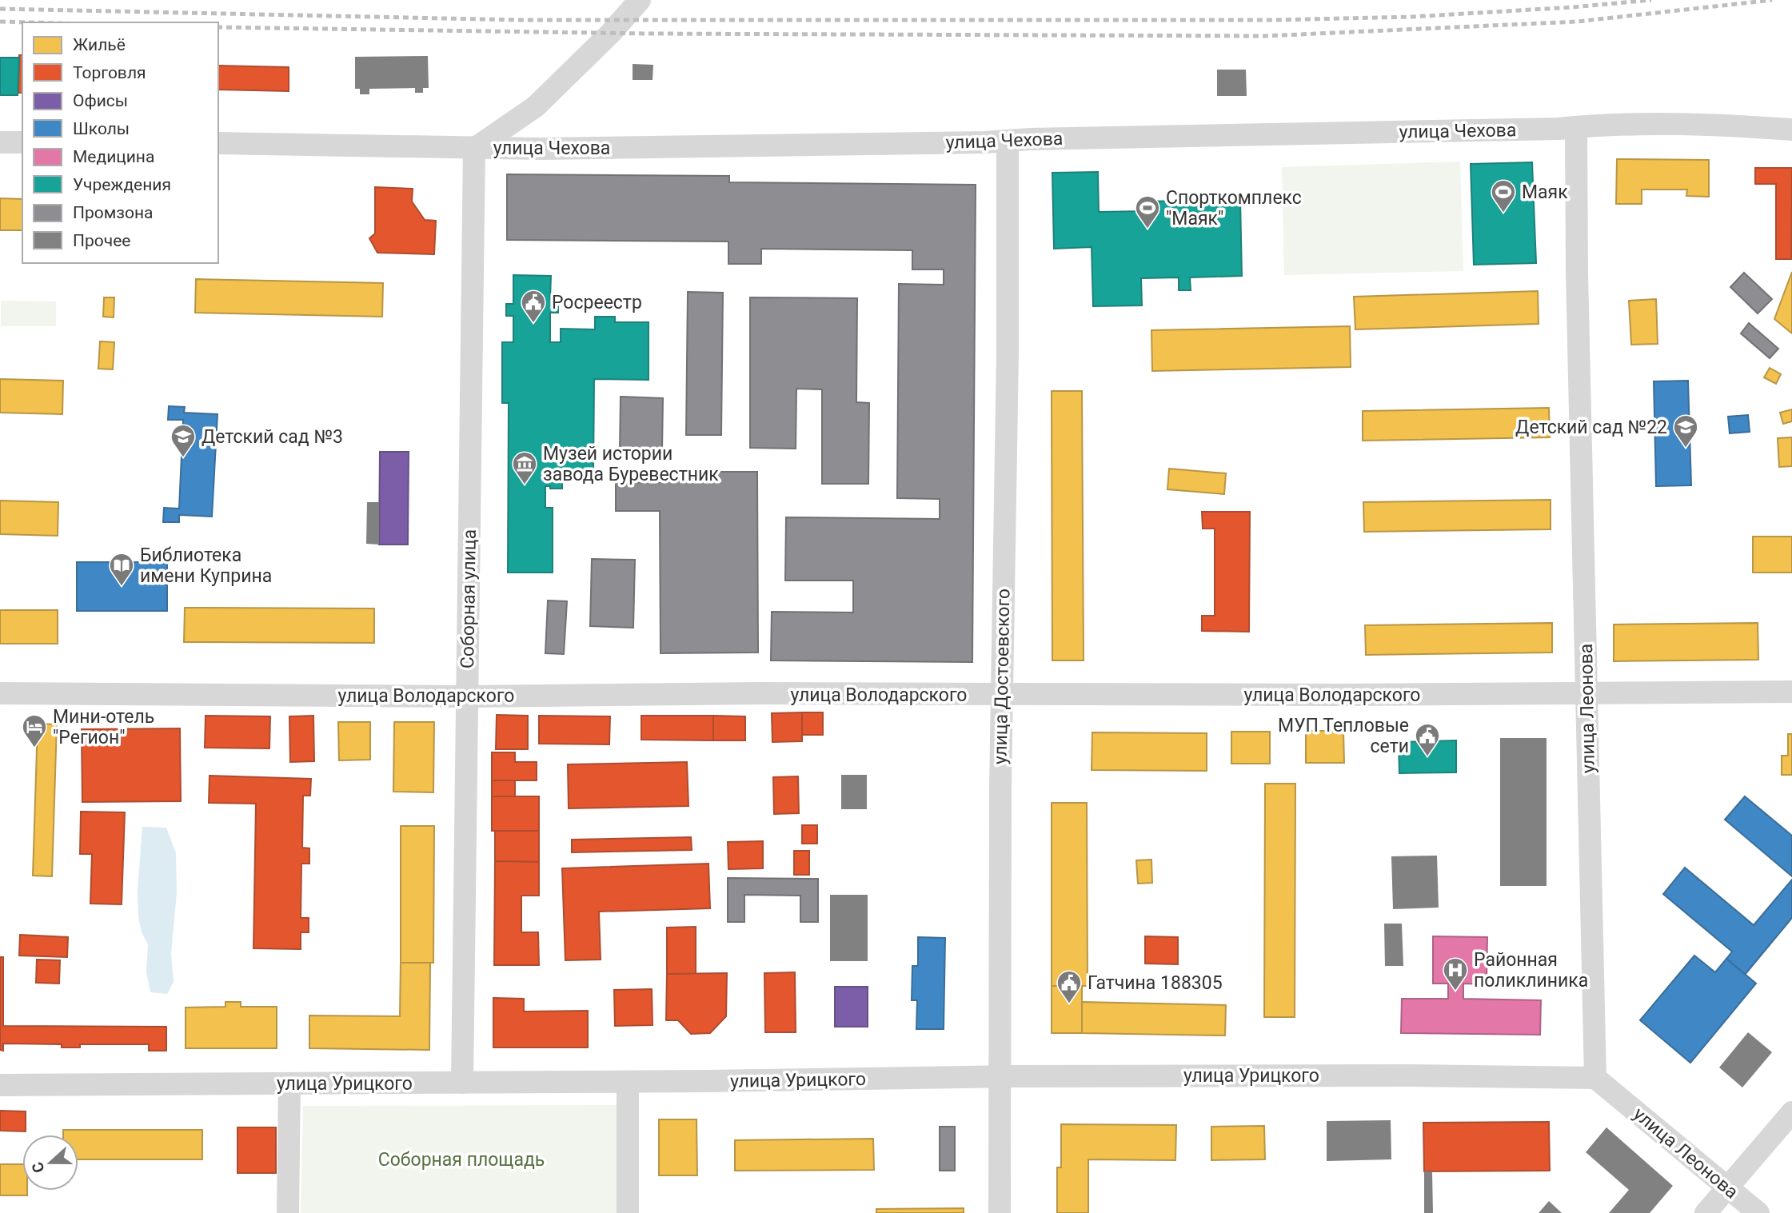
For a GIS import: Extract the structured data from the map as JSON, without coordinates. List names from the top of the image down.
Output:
{
  "streets": {
    "street": [
      "улица Чехова",
      "Соборная улица",
      "улица Достоевского",
      "улица Володарского",
      "улица Леонова",
      "улица Урицкого"
    ]
  },
  "crossings": [
    ["улица Чехова", "Соборная улица"],
    ["улица Чехова", "улица Достоевского"],
    ["улица Чехова", "улица Леонова"],
    ["Соборная улица", "улица Володарского"],
    ["Соборная улица", "улица Урицкого"],
    ["улица Достоевского", "улица Володарского"],
    ["улица Достоевского", "улица Урицкого"],
    ["улица Володарского", "улица Леонова"],
    ["улица Леонова", "улица Урицкого"]
  ],
  "parks": ["Соборная площадь"],
  "places": {
    "sports": ["Маяк", "Спорткомплекс \"Маяк\""],
    "public building": ["Росреестр", "МУП Тепловые сети", "Гатчина 188305"],
    "school or university": ["Детский сад №22", "Детский сад №3"],
    "museum": ["Музей истории завода Буревестник"],
    "library": ["Библиотека имени Куприна"],
    "hotel": ["Мини-отель \"Регион\""],
    "hospital": ["Районная поликлиника"]
  },
  "legend": [
    "Жильё",
    "Торговля",
    "Офисы",
    "Школы",
    "Медицина",
    "Учреждения",
    "Промзона",
    "Прочее"
  ],
  "north": "left"
}
